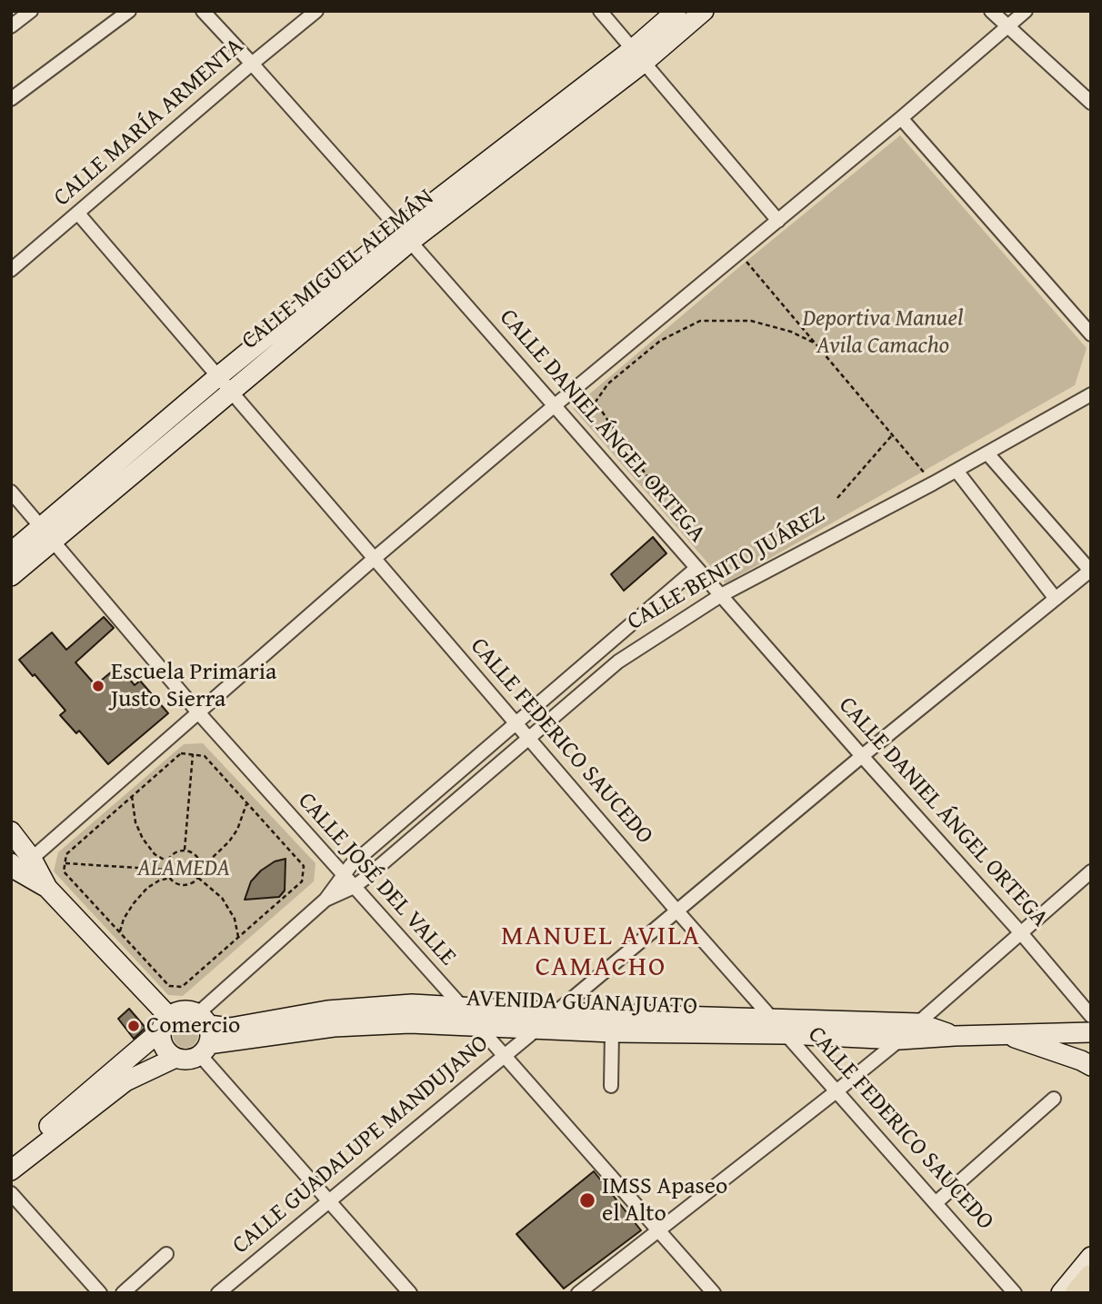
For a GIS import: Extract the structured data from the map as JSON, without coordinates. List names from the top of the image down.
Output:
{
  "streets": {
    "street": [
      "CALLE MARÍA ARMENTA",
      "CALLE MIGUEL ALEMÁN",
      "CALLE DANIEL ÁNGEL ORTEGA",
      "CALLE BENITO JUÁREZ",
      "CALLE FEDERICO SAUCEDO",
      "CALLE JOSÉ DEL VALLE",
      "AVENIDA GUANAJUATO",
      "CALLE GUADALUPE MANDUJANO"
    ]
  },
  "crossings": [
    ["CALLE MARÍA ARMENTA", "CALLE DANIEL ÁNGEL ORTEGA"],
    ["CALLE MARÍA ARMENTA", "CALLE FEDERICO SAUCEDO"],
    ["CALLE MIGUEL ALEMÁN", "CALLE DANIEL ÁNGEL ORTEGA"],
    ["CALLE MIGUEL ALEMÁN", "CALLE FEDERICO SAUCEDO"],
    ["CALLE MIGUEL ALEMÁN", "CALLE JOSÉ DEL VALLE"],
    ["CALLE DANIEL ÁNGEL ORTEGA", "CALLE BENITO JUÁREZ"],
    ["CALLE DANIEL ÁNGEL ORTEGA", "CALLE GUADALUPE MANDUJANO"],
    ["CALLE BENITO JUÁREZ", "CALLE FEDERICO SAUCEDO"],
    ["CALLE BENITO JUÁREZ", "CALLE JOSÉ DEL VALLE"],
    ["CALLE BENITO JUÁREZ", "AVENIDA GUANAJUATO"],
    ["CALLE FEDERICO SAUCEDO", "AVENIDA GUANAJUATO"],
    ["CALLE FEDERICO SAUCEDO", "CALLE GUADALUPE MANDUJANO"],
    ["CALLE JOSÉ DEL VALLE", "AVENIDA GUANAJUATO"],
    ["CALLE JOSÉ DEL VALLE", "CALLE GUADALUPE MANDUJANO"],
    ["AVENIDA GUANAJUATO", "CALLE GUADALUPE MANDUJANO"]
  ],
  "districts": ["MANUEL AVILA CAMACHO"],
  "parks": ["Deportiva Manuel Avila Camacho", "ALAMEDA"],
  "places": ["Escuela Primaria Justo Sierra", "Comercio", "IMSS Apaseo el Alto"]
}
